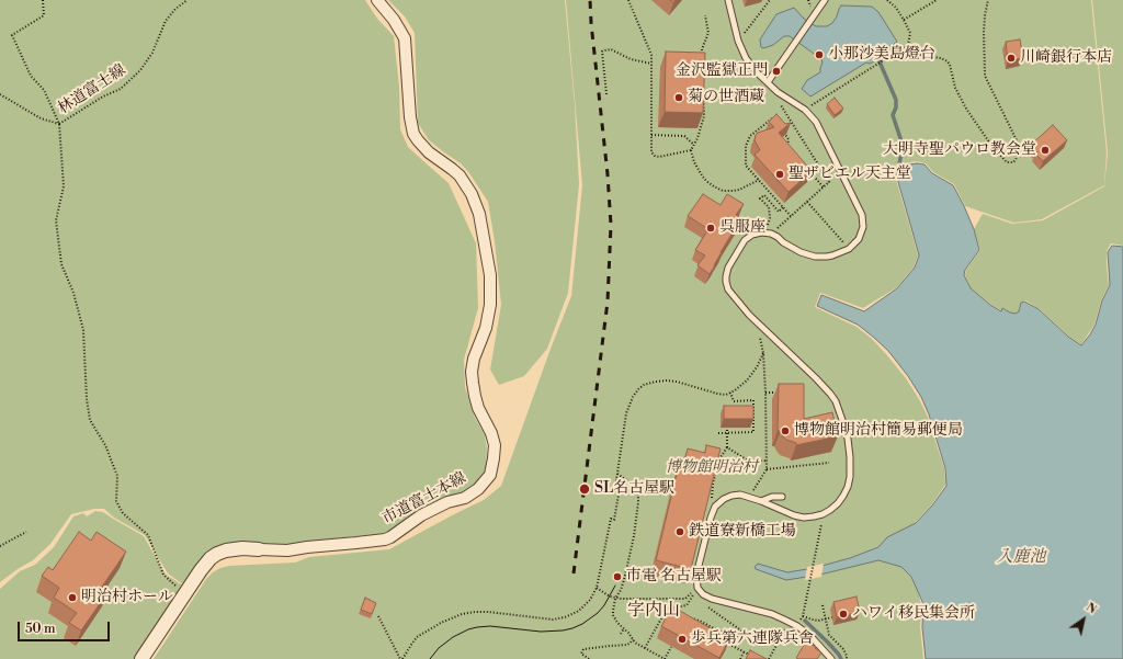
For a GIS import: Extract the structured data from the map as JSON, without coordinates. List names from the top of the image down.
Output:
{
  "streets": {
    "street": ["市道富士本線"],
    "path": ["林道富士線"]
  },
  "districts": ["字内山"],
  "water": ["入鹿池"],
  "parks": ["博物館明治村"],
  "places": [
    "小那沙美島燈台",
    "川崎銀行本店",
    "金沢監獄正門",
    "菊の世酒蔵",
    "大明寺聖パウロ教会堂",
    "聖ザビエル天主堂",
    "呉服座",
    "博物館明治村簡易郵便局",
    "SL名古屋駅",
    "鉄道寮新橋工場",
    "市電 名古屋駅",
    "明治村ホール",
    "ハワイ移民集会所",
    "歩兵第六連隊兵舎"
  ],
  "scale_bar": "50 m",
  "north": "top right"
}
